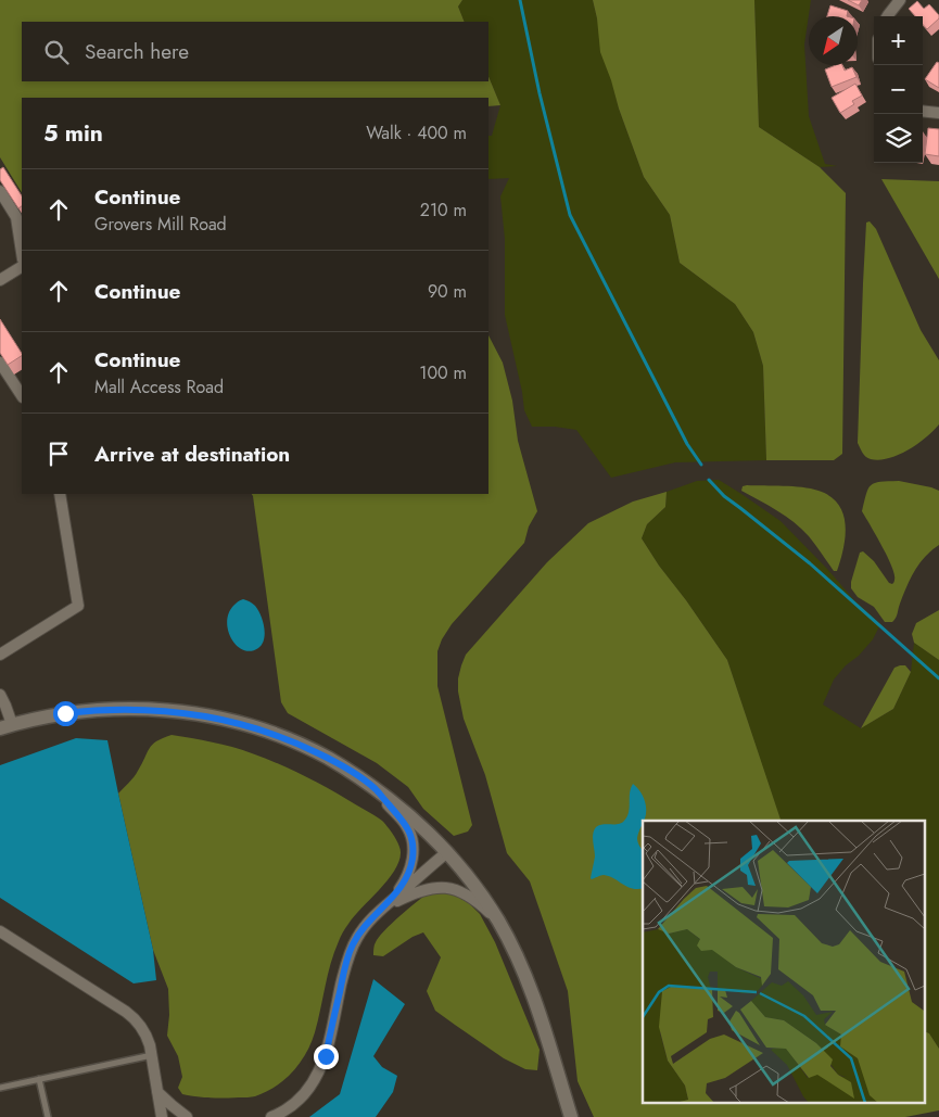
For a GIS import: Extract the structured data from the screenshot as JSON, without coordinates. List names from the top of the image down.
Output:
{
  "north": "bottom left",
  "page": {
    "map_buttons": ["+", "−"],
    "search": "Search here",
    "heading": ["5 min", "Walk · 400 m"],
    "list": [
      ["Continue", "Grovers Mill Road", "210 m"],
      ["Continue", "90 m"],
      ["Continue", "Mall Access Road", "100 m"],
      "Arrive at destination"
    ]
  }
}
